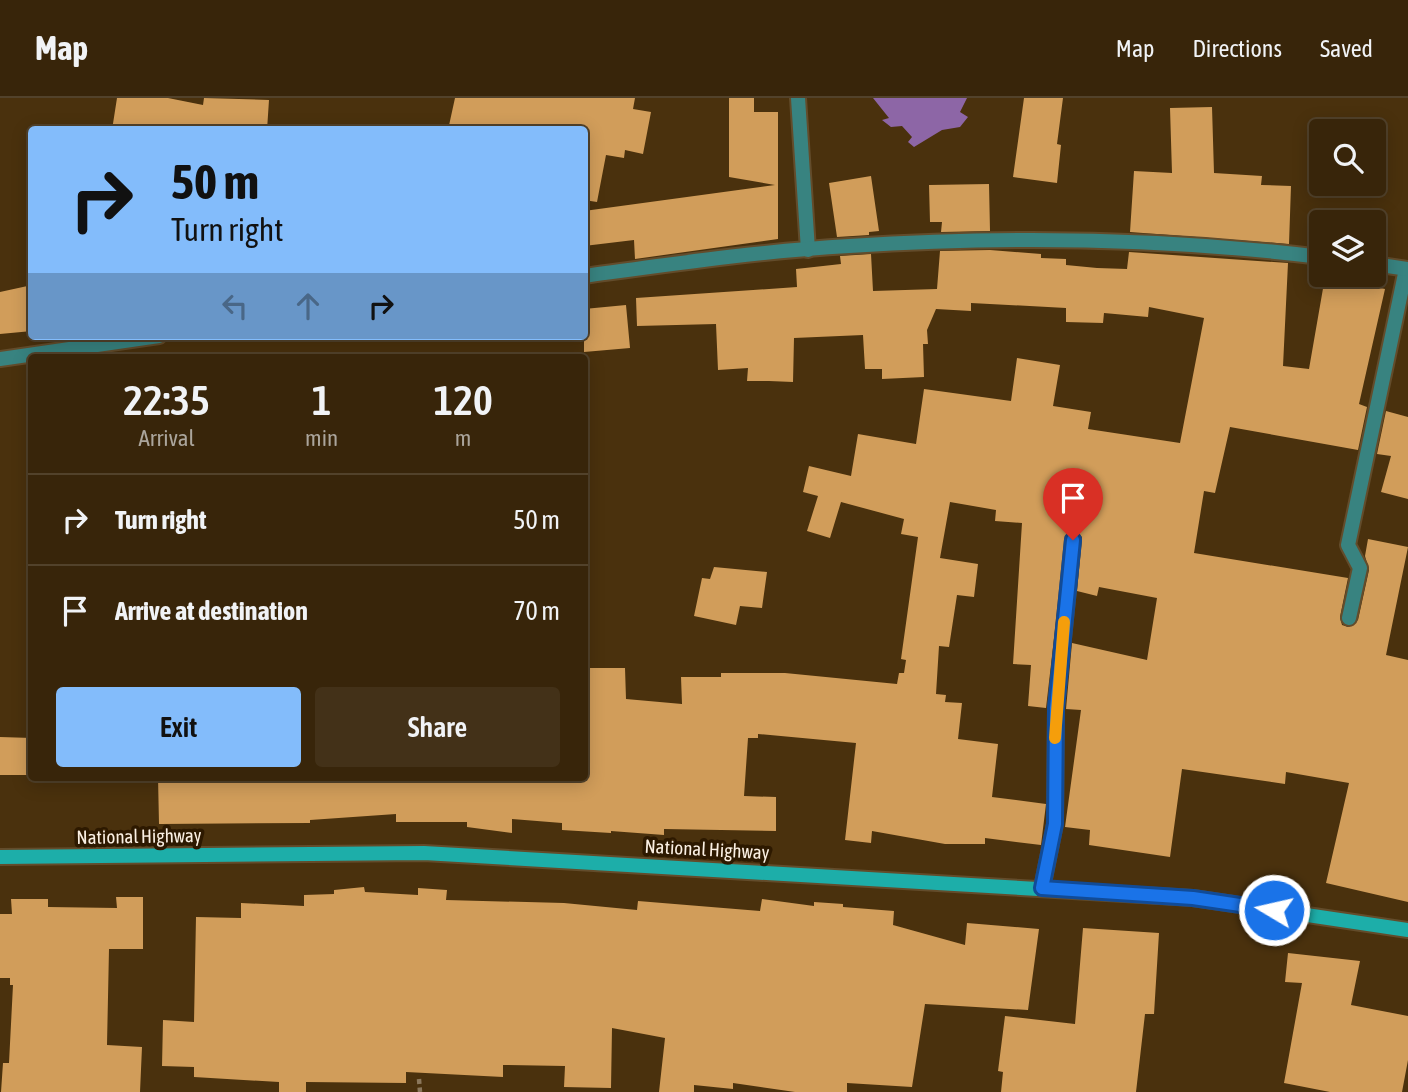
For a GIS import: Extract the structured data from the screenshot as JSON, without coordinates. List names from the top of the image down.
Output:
{
  "streets": {
    "main road": ["National Highway"]
  },
  "page": {
    "header": "Map",
    "nav": ["Map", "Directions", "Saved"],
    "turn": ["50 m", "Turn right"],
    "eta": [
      "22:35",
      "Arrival",
      "1",
      "min",
      "120",
      "m"
    ],
    "list": [
      {
        "name": "Turn right",
        "value": "50 m"
      },
      {
        "name": "Arrive at destination",
        "value": "70 m"
      }
    ],
    "buttons": ["Exit", "Share"]
  }
}
